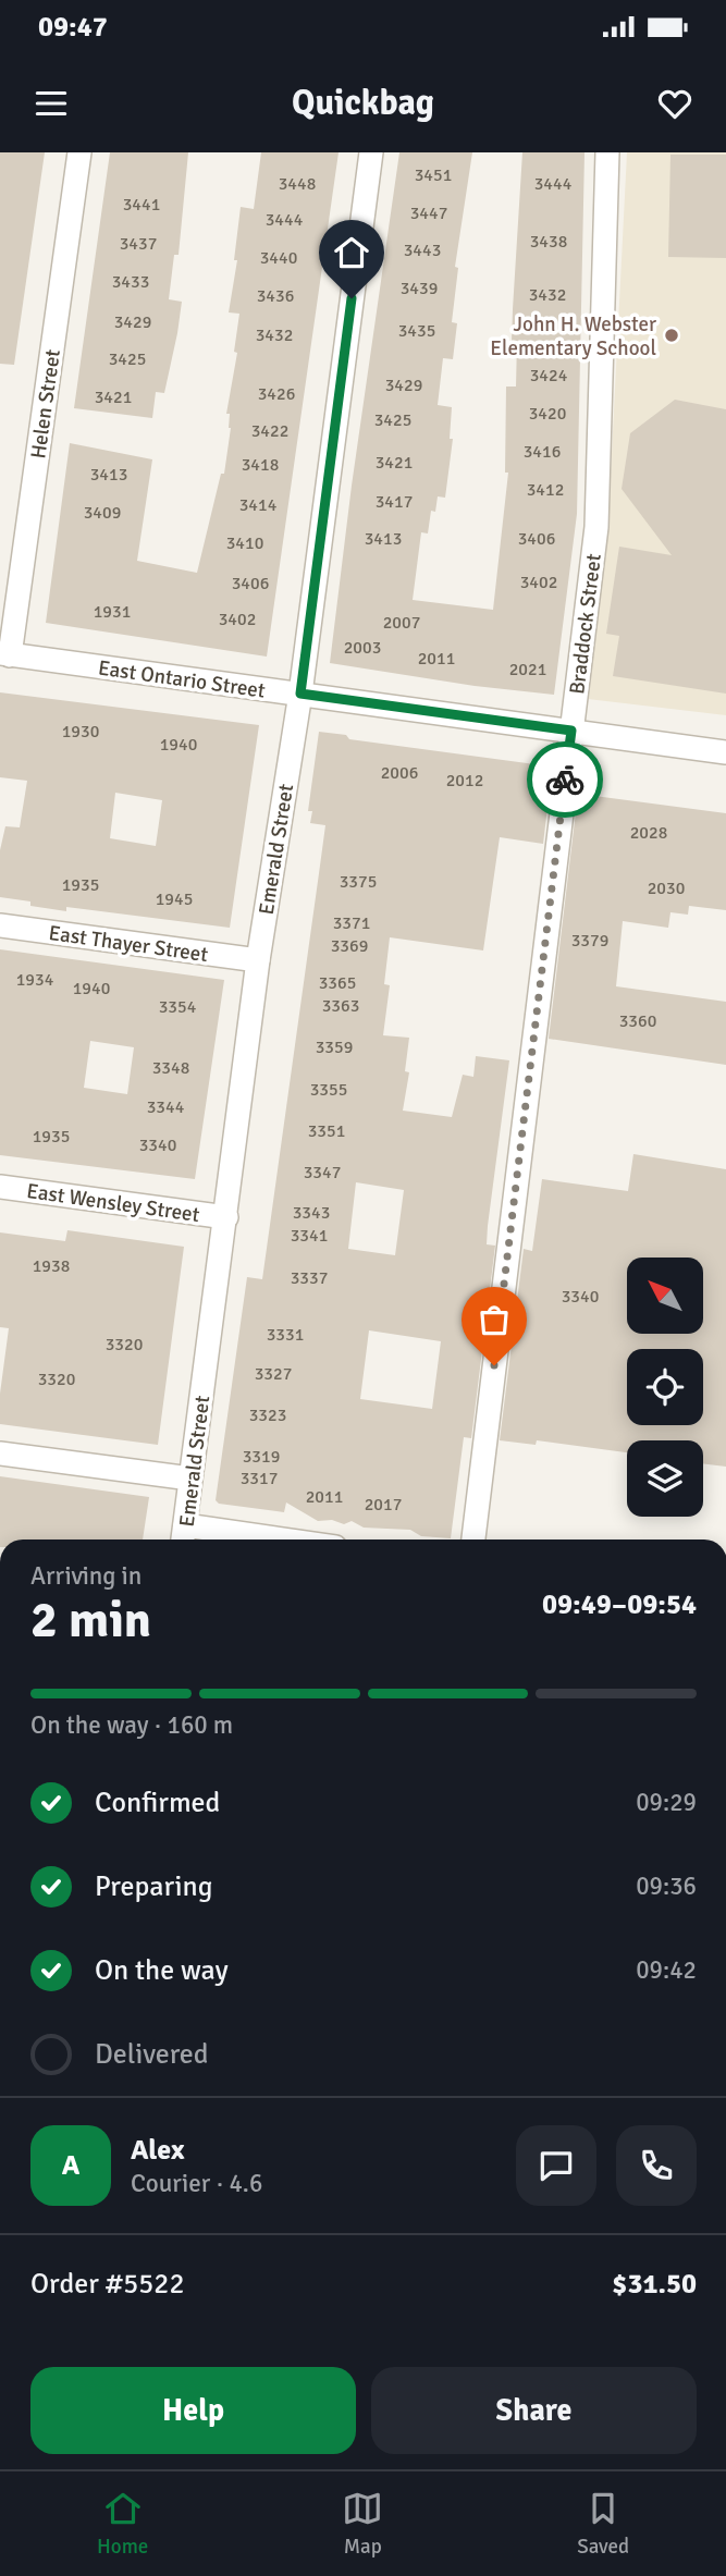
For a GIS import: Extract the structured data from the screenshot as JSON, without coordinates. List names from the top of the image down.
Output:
{
  "streets": {
    "street": [
      "Helen Street",
      "Braddock Street",
      "East Ontario Street",
      "Emerald Street",
      "East Thayer Street",
      "East Wensley Street"
    ]
  },
  "crossings": [
    ["Helen Street", "East Ontario Street"],
    ["Braddock Street", "East Ontario Street"],
    ["East Ontario Street", "Emerald Street"],
    ["Emerald Street", "East Thayer Street"],
    ["Emerald Street", "East Wensley Street"]
  ],
  "places": ["John H. Webster Elementary School"],
  "house_numbers": [
    "3451",
    "3448",
    "3444",
    "3441",
    "3447",
    "3444",
    "3438",
    "3437",
    "3443",
    "3440",
    "3433",
    "3439",
    "3432",
    "3436",
    "3429",
    "3435",
    "3432",
    "3425",
    "3424",
    "3429",
    "3426",
    "3421",
    "3420",
    "3425",
    "3422",
    "3416",
    "3421",
    "3418",
    "3413",
    "3412",
    "3417",
    "3414",
    "3409",
    "3413",
    "3406",
    "3410",
    "3402",
    "3406",
    "1931",
    "3402",
    "2007",
    "2003",
    "2011",
    "2021",
    "1930",
    "1940",
    "2006",
    "2012",
    "2028",
    "3375",
    "1935",
    "2030",
    "1945",
    "3371",
    "3379",
    "3369",
    "1934",
    "3365",
    "1940",
    "3363",
    "3354",
    "3360",
    "3359",
    "3348",
    "3355",
    "3344",
    "3351",
    "1935",
    "3340",
    "3347",
    "3343",
    "3341",
    "1938",
    "3337",
    "3340",
    "3331",
    "3320",
    "3327",
    "3320",
    "3323",
    "3319",
    "3317",
    "2011",
    "2017"
  ],
  "north": "top left",
  "page": {
    "status": "09:47",
    "header": "Quickbag",
    "heading": ["2 min", "Arriving in", "09:49–09:54"],
    "panel": [
      "Alex",
      "Courier · 4.6",
      "Order #5522",
      "$31.50"
    ],
    "bar": "On the way · 160 m",
    "list": [
      ["Confirmed", "09:29"],
      ["Preparing", "09:36"],
      ["On the way", "09:42"],
      "Delivered"
    ],
    "round": "A",
    "buttons": ["Help", "Share"],
    "tabs": ["Home", "Map", "Saved"]
  }
}
